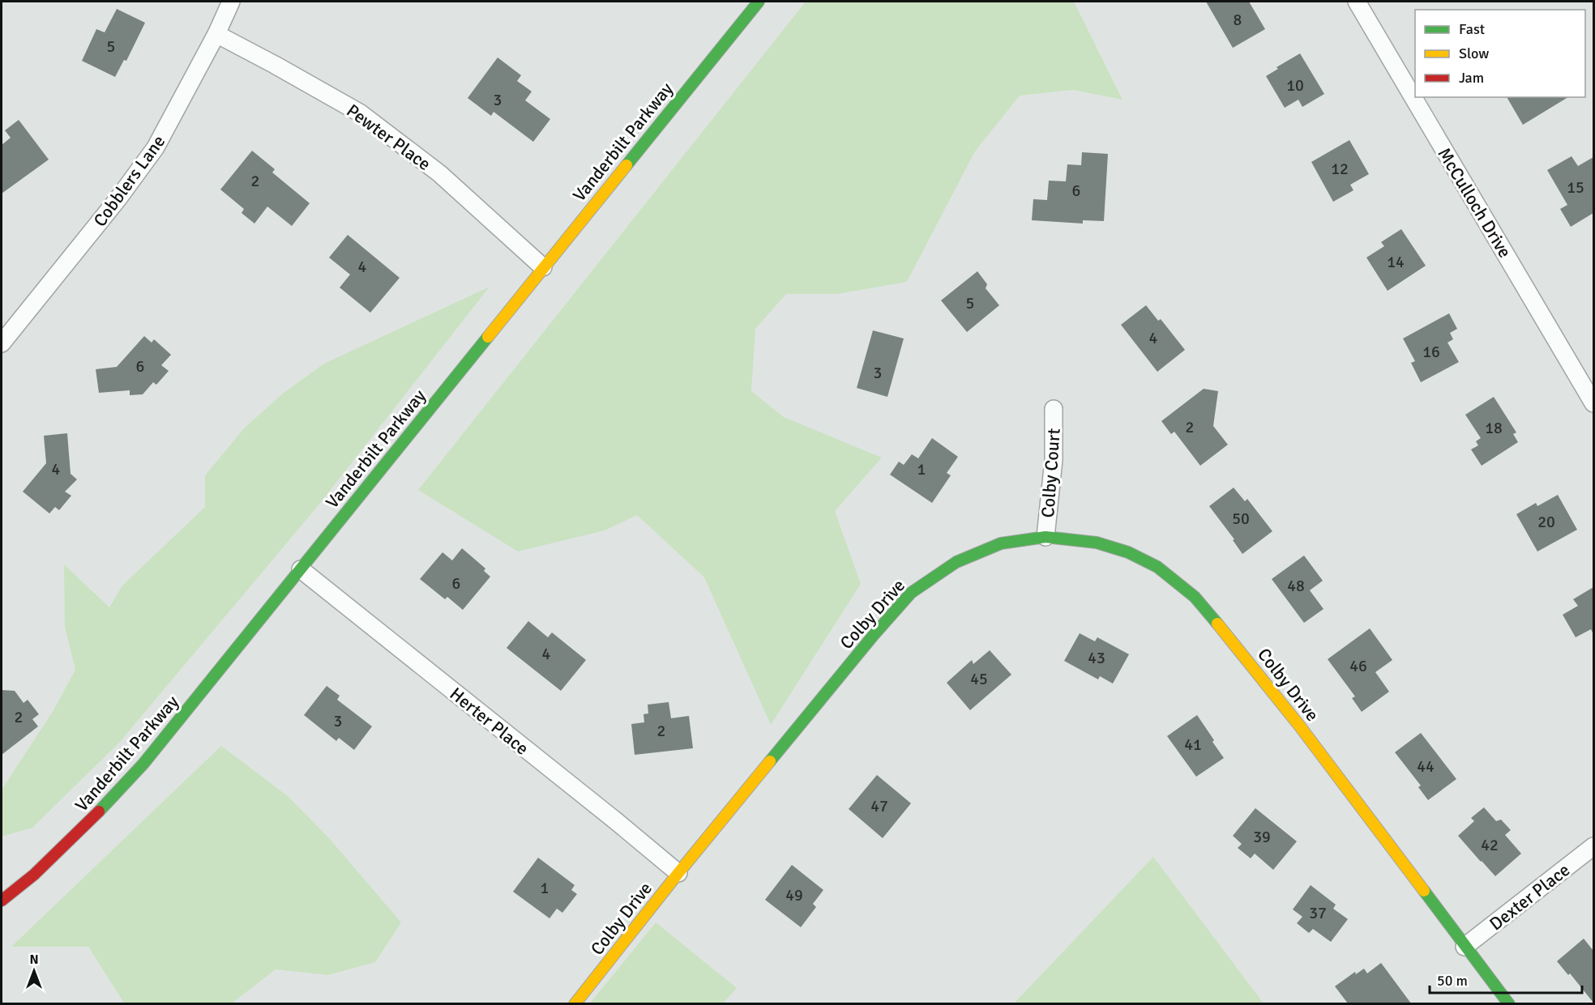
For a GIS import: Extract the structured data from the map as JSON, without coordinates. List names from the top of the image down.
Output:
{
  "streets": {
    "street": [
      "Pewter Place",
      "Vanderbilt Parkway",
      "Cobblers Lane",
      "McCulloch Drive",
      "Colby Court",
      "Colby Drive",
      "Herter Place",
      "Dexter Place"
    ]
  },
  "crossings": [
    ["Pewter Place", "Vanderbilt Parkway"],
    ["Pewter Place", "Cobblers Lane"],
    ["Vanderbilt Parkway", "Herter Place"],
    ["Colby Court", "Colby Drive"],
    ["Colby Drive", "Herter Place"],
    ["Colby Drive", "Dexter Place"]
  ],
  "house_numbers": [
    "8",
    "5",
    "10",
    "3",
    "12",
    "2",
    "15",
    "6",
    "14",
    "4",
    "5",
    "4",
    "16",
    "6",
    "3",
    "2",
    "18",
    "4",
    "1",
    "50",
    "20",
    "6",
    "48",
    "4",
    "43",
    "46",
    "45",
    "2",
    "3",
    "2",
    "41",
    "44",
    "47",
    "39",
    "42",
    "1",
    "49",
    "37"
  ],
  "legend": ["Fast", "Slow", "Jam"],
  "scale_bar": "50 m",
  "north": "top"
}
